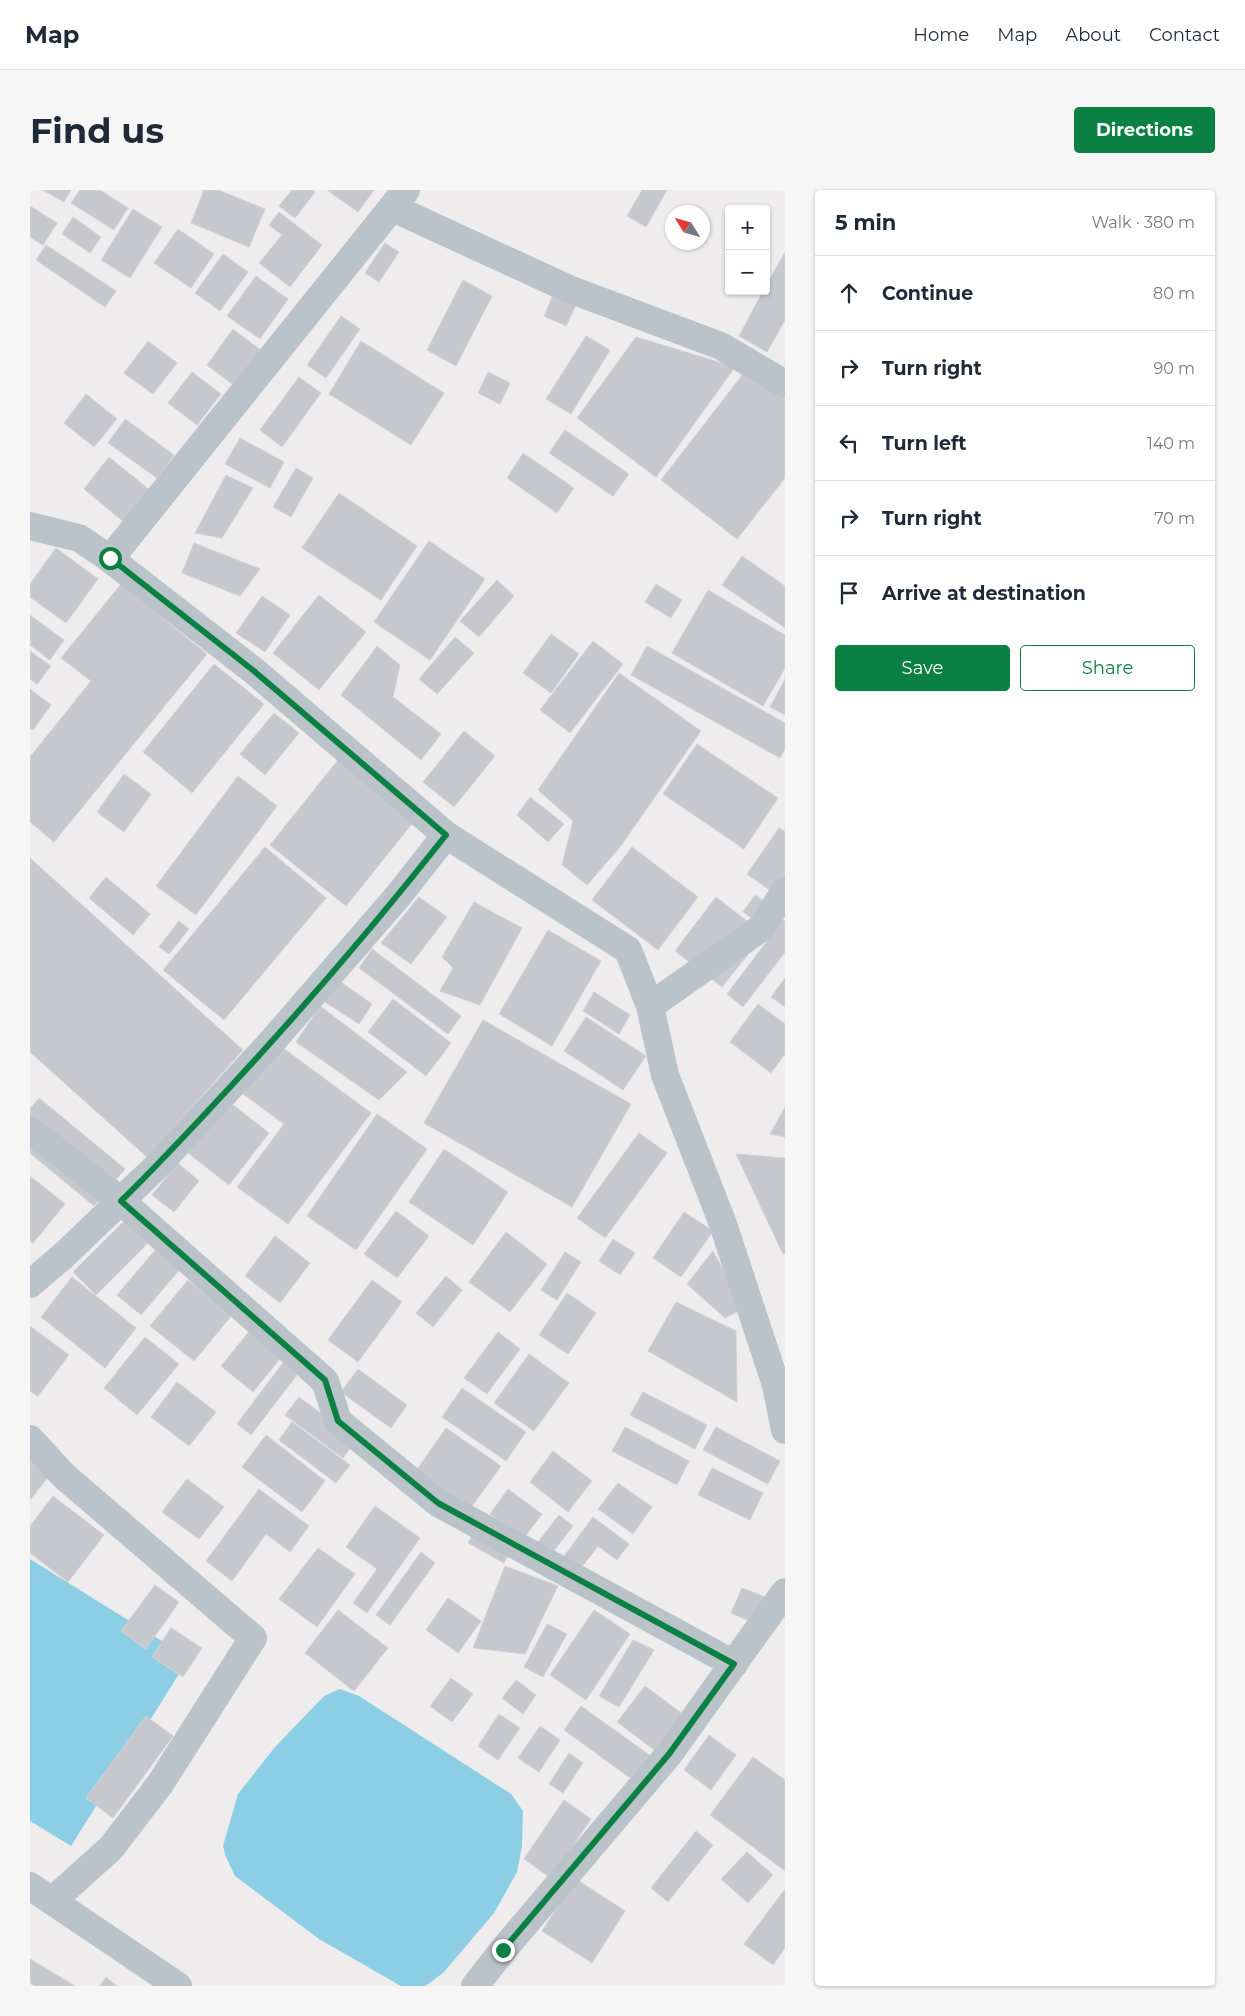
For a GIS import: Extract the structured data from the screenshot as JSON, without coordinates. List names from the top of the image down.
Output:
{
  "north": "top left",
  "page": {
    "header": "Map",
    "nav": [
      "Home",
      "Map",
      "About",
      "Contact"
    ],
    "buttons": [
      "Directions",
      ["Save", "Share"]
    ],
    "title": "Find us",
    "heading": ["5 min", "Walk · 380 m"],
    "map_buttons": ["+", "−"],
    "list": [
      ["Continue", "80 m"],
      ["Turn right", "90 m"],
      ["Turn left", "140 m"],
      ["Turn right", "70 m"],
      "Arrive at destination"
    ]
  }
}
